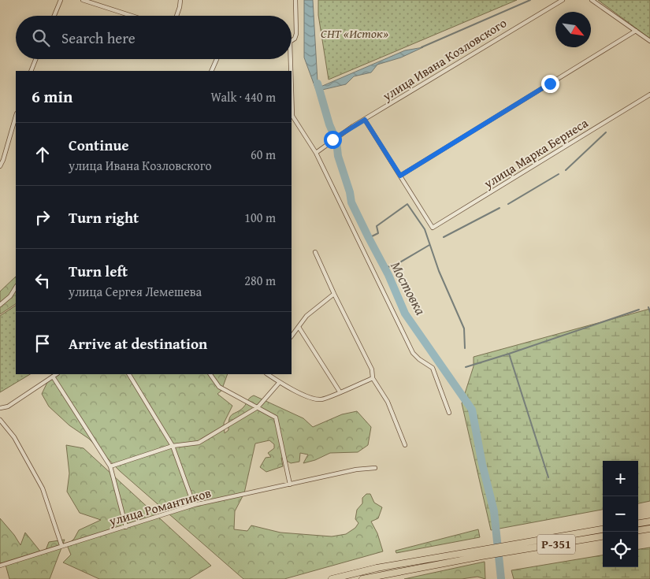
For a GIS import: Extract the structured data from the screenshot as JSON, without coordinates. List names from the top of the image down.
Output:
{
  "streets": {
    "highway": ["Р-351"],
    "street": ["улица Ивана Козловского", "улица Марка Бернеса", "улица Романтиков"]
  },
  "water": ["Мостовка"],
  "parks": ["СНТ «Исток»"],
  "north": "bottom right",
  "page": {
    "search": "Search here",
    "heading": ["6 min", "Walk · 440 m"],
    "list": [
      ["Continue", "улица Ивана Козловского", "60 m"],
      ["Turn right", "100 m"],
      ["Turn left", "улица Сергея Лемешева", "280 m"],
      "Arrive at destination"
    ],
    "map_buttons": ["+", "−"]
  }
}
